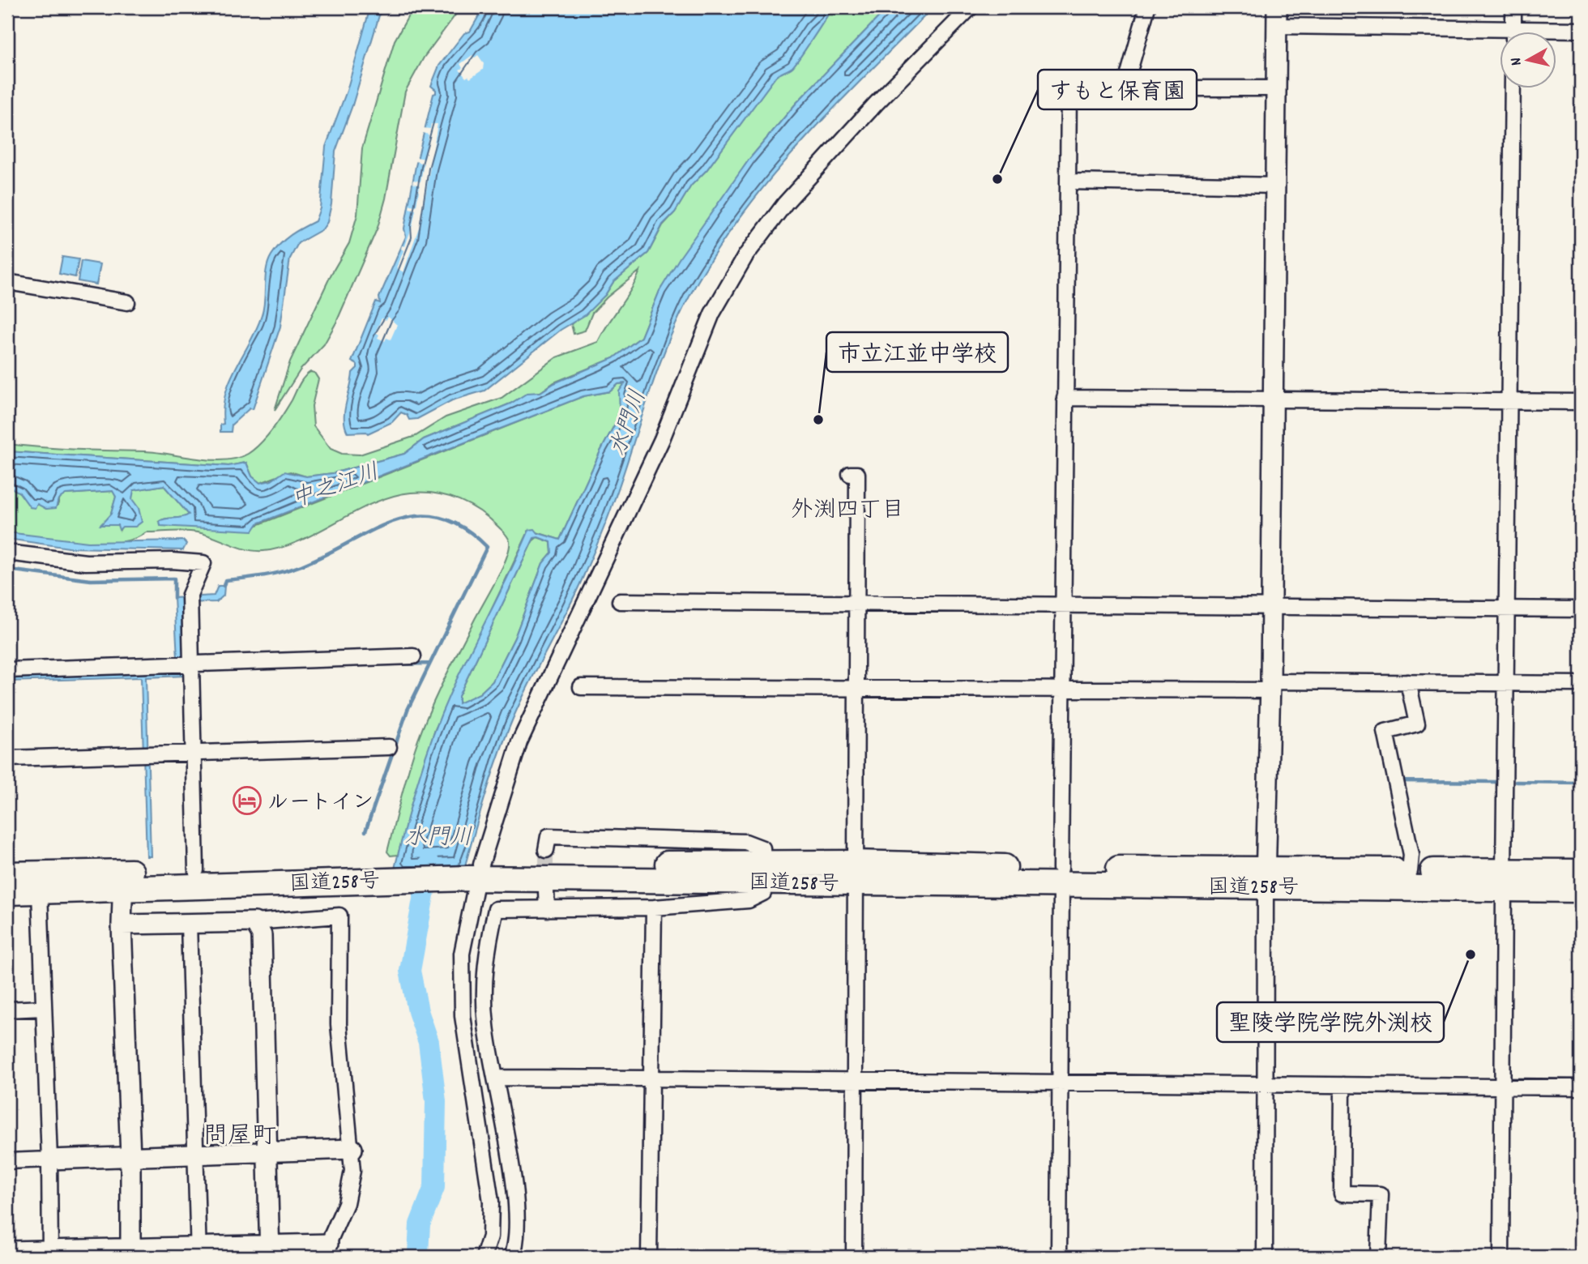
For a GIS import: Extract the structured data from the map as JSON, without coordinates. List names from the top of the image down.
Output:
{
  "streets": {
    "highway": ["国道258号"]
  },
  "districts": ["外渕四丁目", "問屋町"],
  "water": ["水門川", "中之江川"],
  "places": {
    "other": ["すもと保育園", "市立江並中学校", "聖陵学院学院外渕校"],
    "hotel": ["ルートイン"]
  },
  "north": "left"
}
